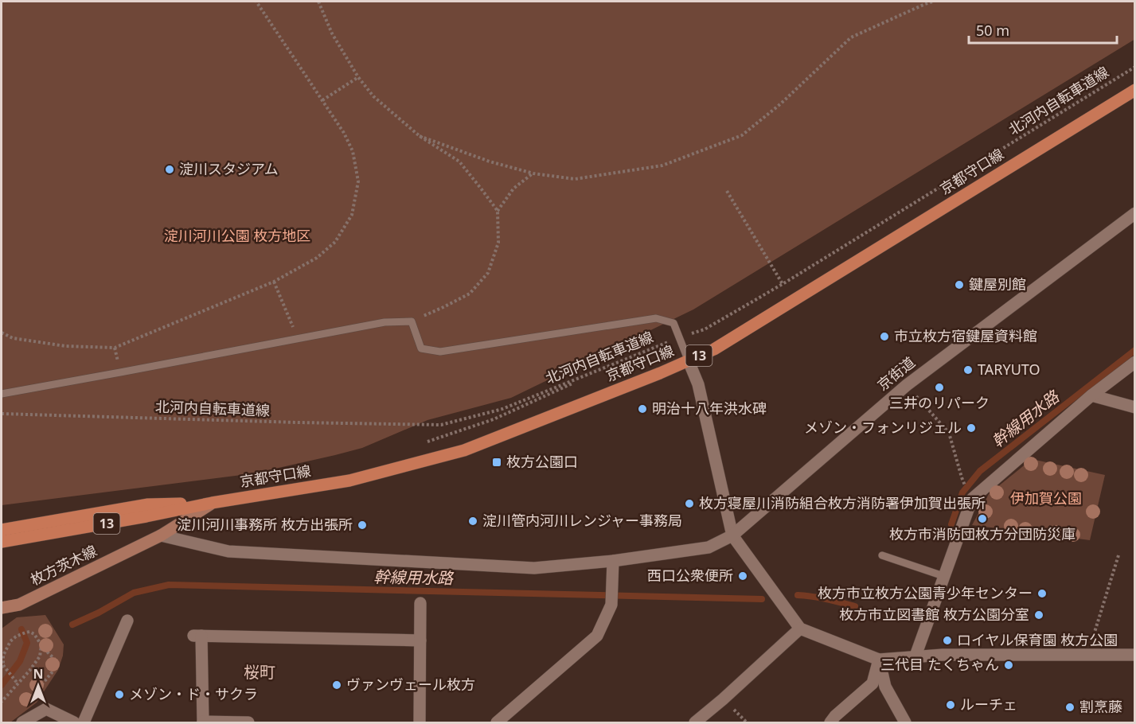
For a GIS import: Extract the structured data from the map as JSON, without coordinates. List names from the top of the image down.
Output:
{
  "streets": {
    "main road": ["京都守口線", "13", "枚方茨木線"],
    "street": ["京街道"],
    "path": ["北河内自転車道線"]
  },
  "crossings": [
    ["京都守口線", "枚方茨木線"],
    ["京街道", "枚方茨木線"]
  ],
  "districts": ["桜町"],
  "water": ["幹線用水路"],
  "parks": ["淀川河川公園 枚方地区", "伊加賀公園"],
  "places": {
    "other": [
      "淀川スタジアム",
      "鍵屋別館",
      "市立枚方宿鍵屋資料館",
      "TARYUTO",
      "三井のリパーク",
      "明治十八年洪水碑",
      "メゾン・フォンリジェル",
      "枚方寝屋川消防組合枚方消防署伊加賀出張所",
      "枚方市消防団枚方分団防災庫",
      "淀川管内河川レンジャー事務局",
      "淀川河川事務所 枚方出張所",
      "西口公衆便所",
      "枚方市立枚方公園青少年センター",
      "枚方市立図書館 枚方公園分室",
      "ロイヤル保育園 枚方公園",
      "三代目 たくちゃん",
      "ヴァンヴェール枚方",
      "メゾン・ド・サクラ",
      "ルーチェ",
      "割烹藤"
    ],
    "transit": ["枚方公園口"]
  },
  "scale_bar": "50 m",
  "north": "top"
}
